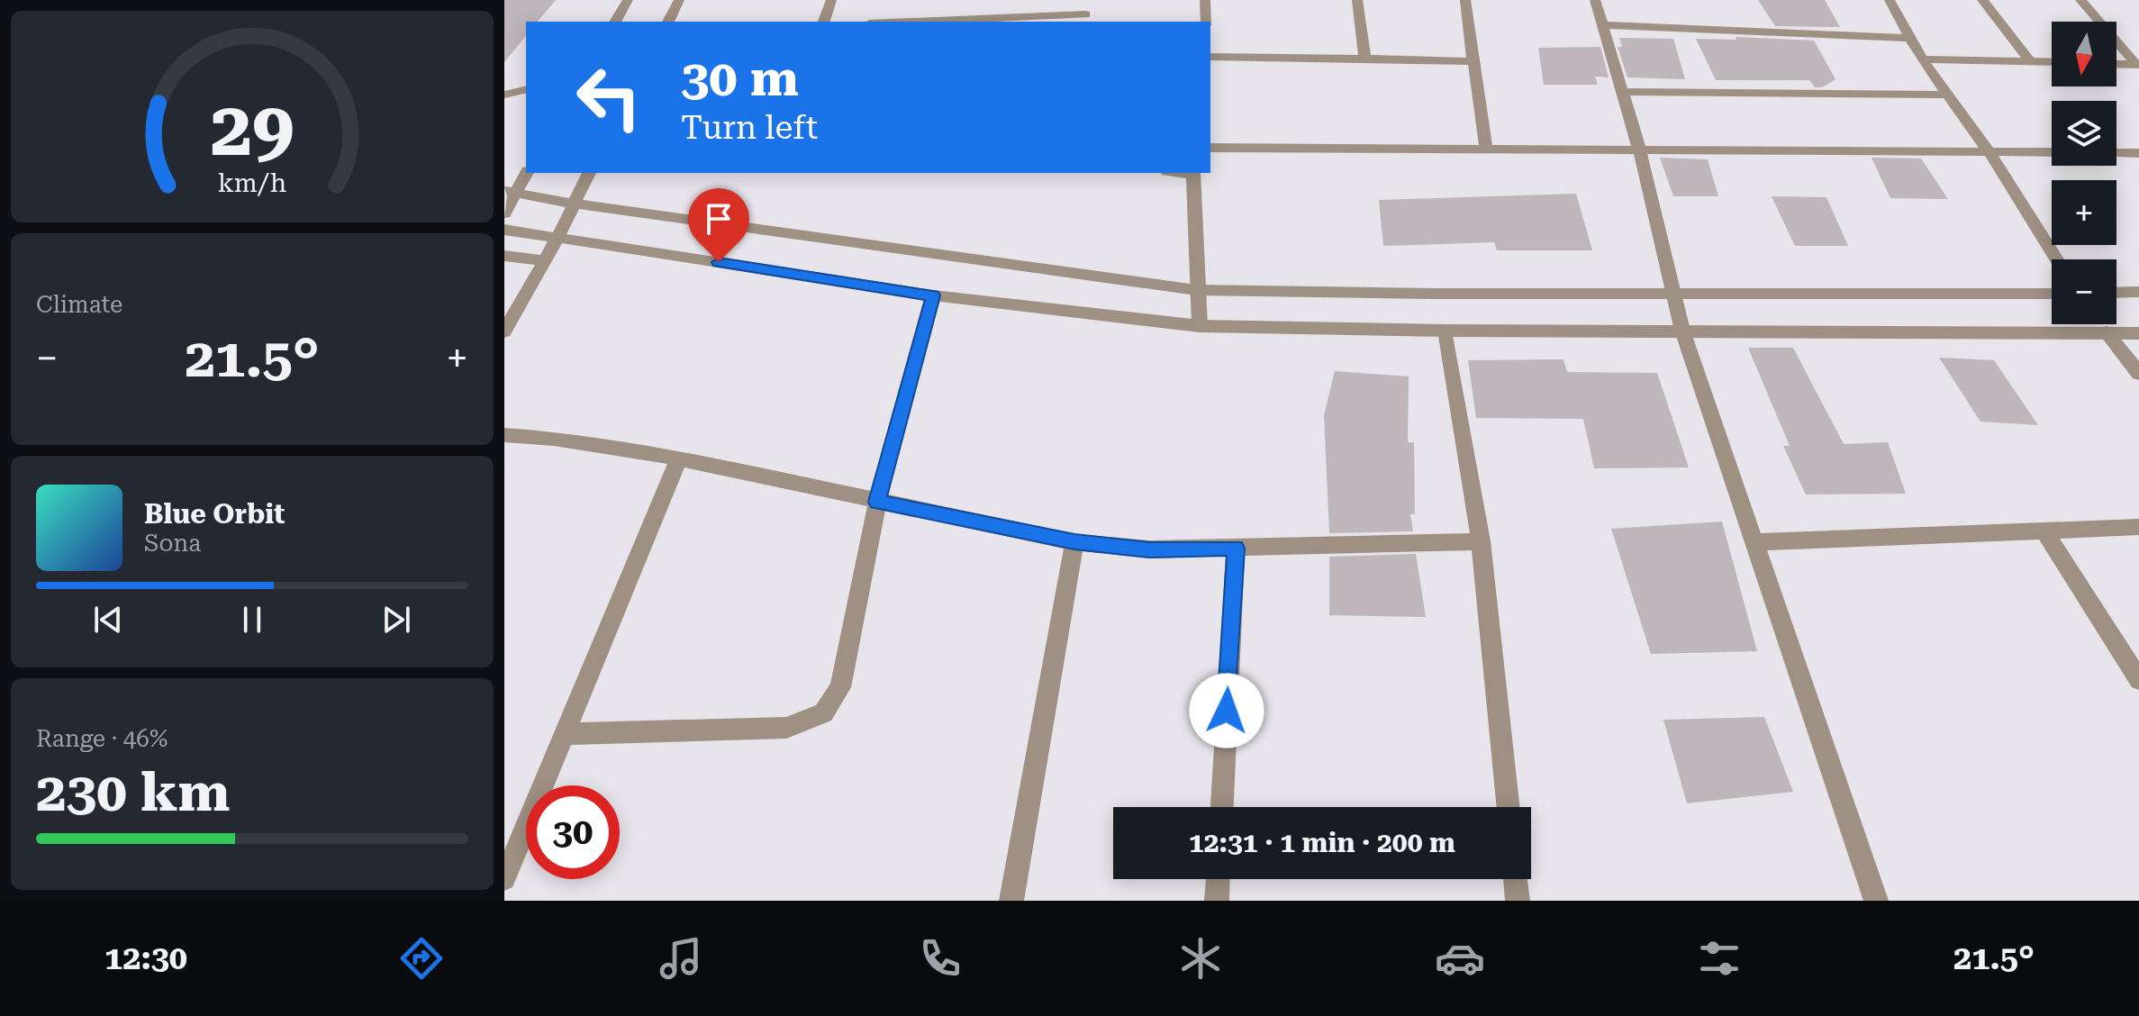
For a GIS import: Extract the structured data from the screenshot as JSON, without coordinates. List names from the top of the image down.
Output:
{
  "north": "bottom",
  "page": {
    "map_buttons": ["+", "−"],
    "turn": ["30 m", "Turn left"],
    "tile": [
      "Climate",
      ["Range · 46%", "230 km"]
    ],
    "heat": ["−", "21.5°", "+"],
    "song": ["Blue Orbit", "Sona"],
    "limit": "30",
    "trip": "12:31 · 1 min · 200 m",
    "tabs": ["12:30", "21.5°"],
    "gauge": ["29", "km/h"]
  }
}
